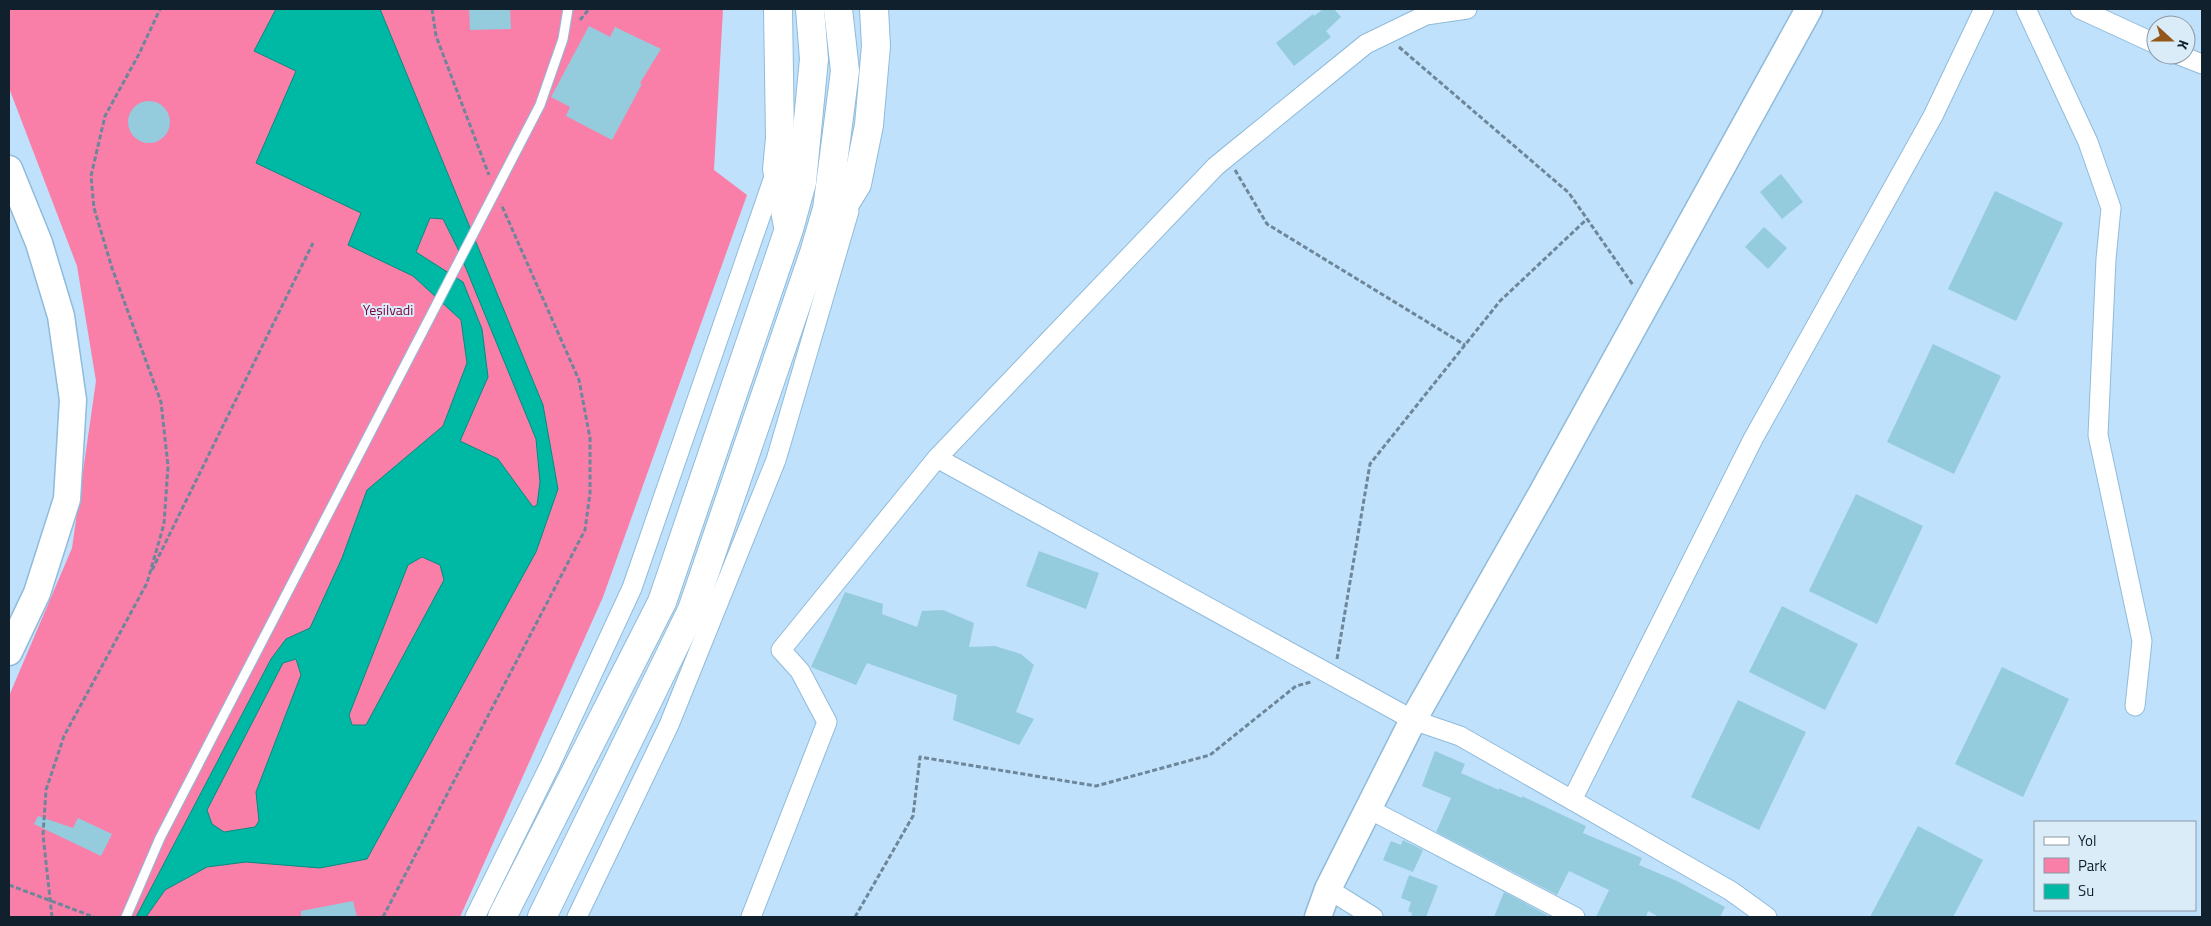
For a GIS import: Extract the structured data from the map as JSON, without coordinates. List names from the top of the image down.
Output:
{
  "parks": ["Yeşilvadi"],
  "legend": ["Yol", "Park", "Su"],
  "north": "right"
}
